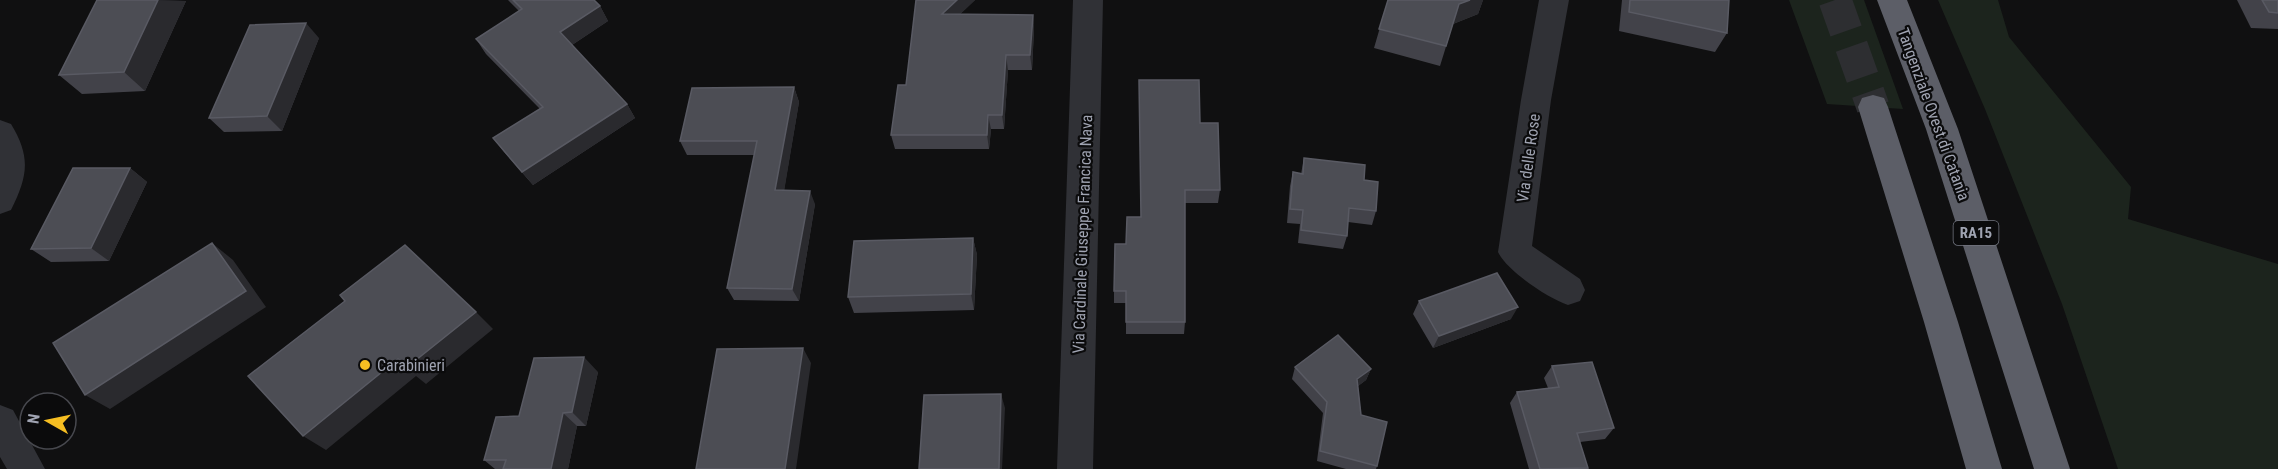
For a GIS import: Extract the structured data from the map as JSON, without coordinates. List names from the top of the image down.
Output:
{
  "streets": {
    "highway": ["Tangenziale Ovest di Catania", "RA15"],
    "street": ["Via delle Rose", "Via Cardinale Giuseppe Francica Nava"]
  },
  "places": ["Carabinieri"],
  "north": "left"
}
